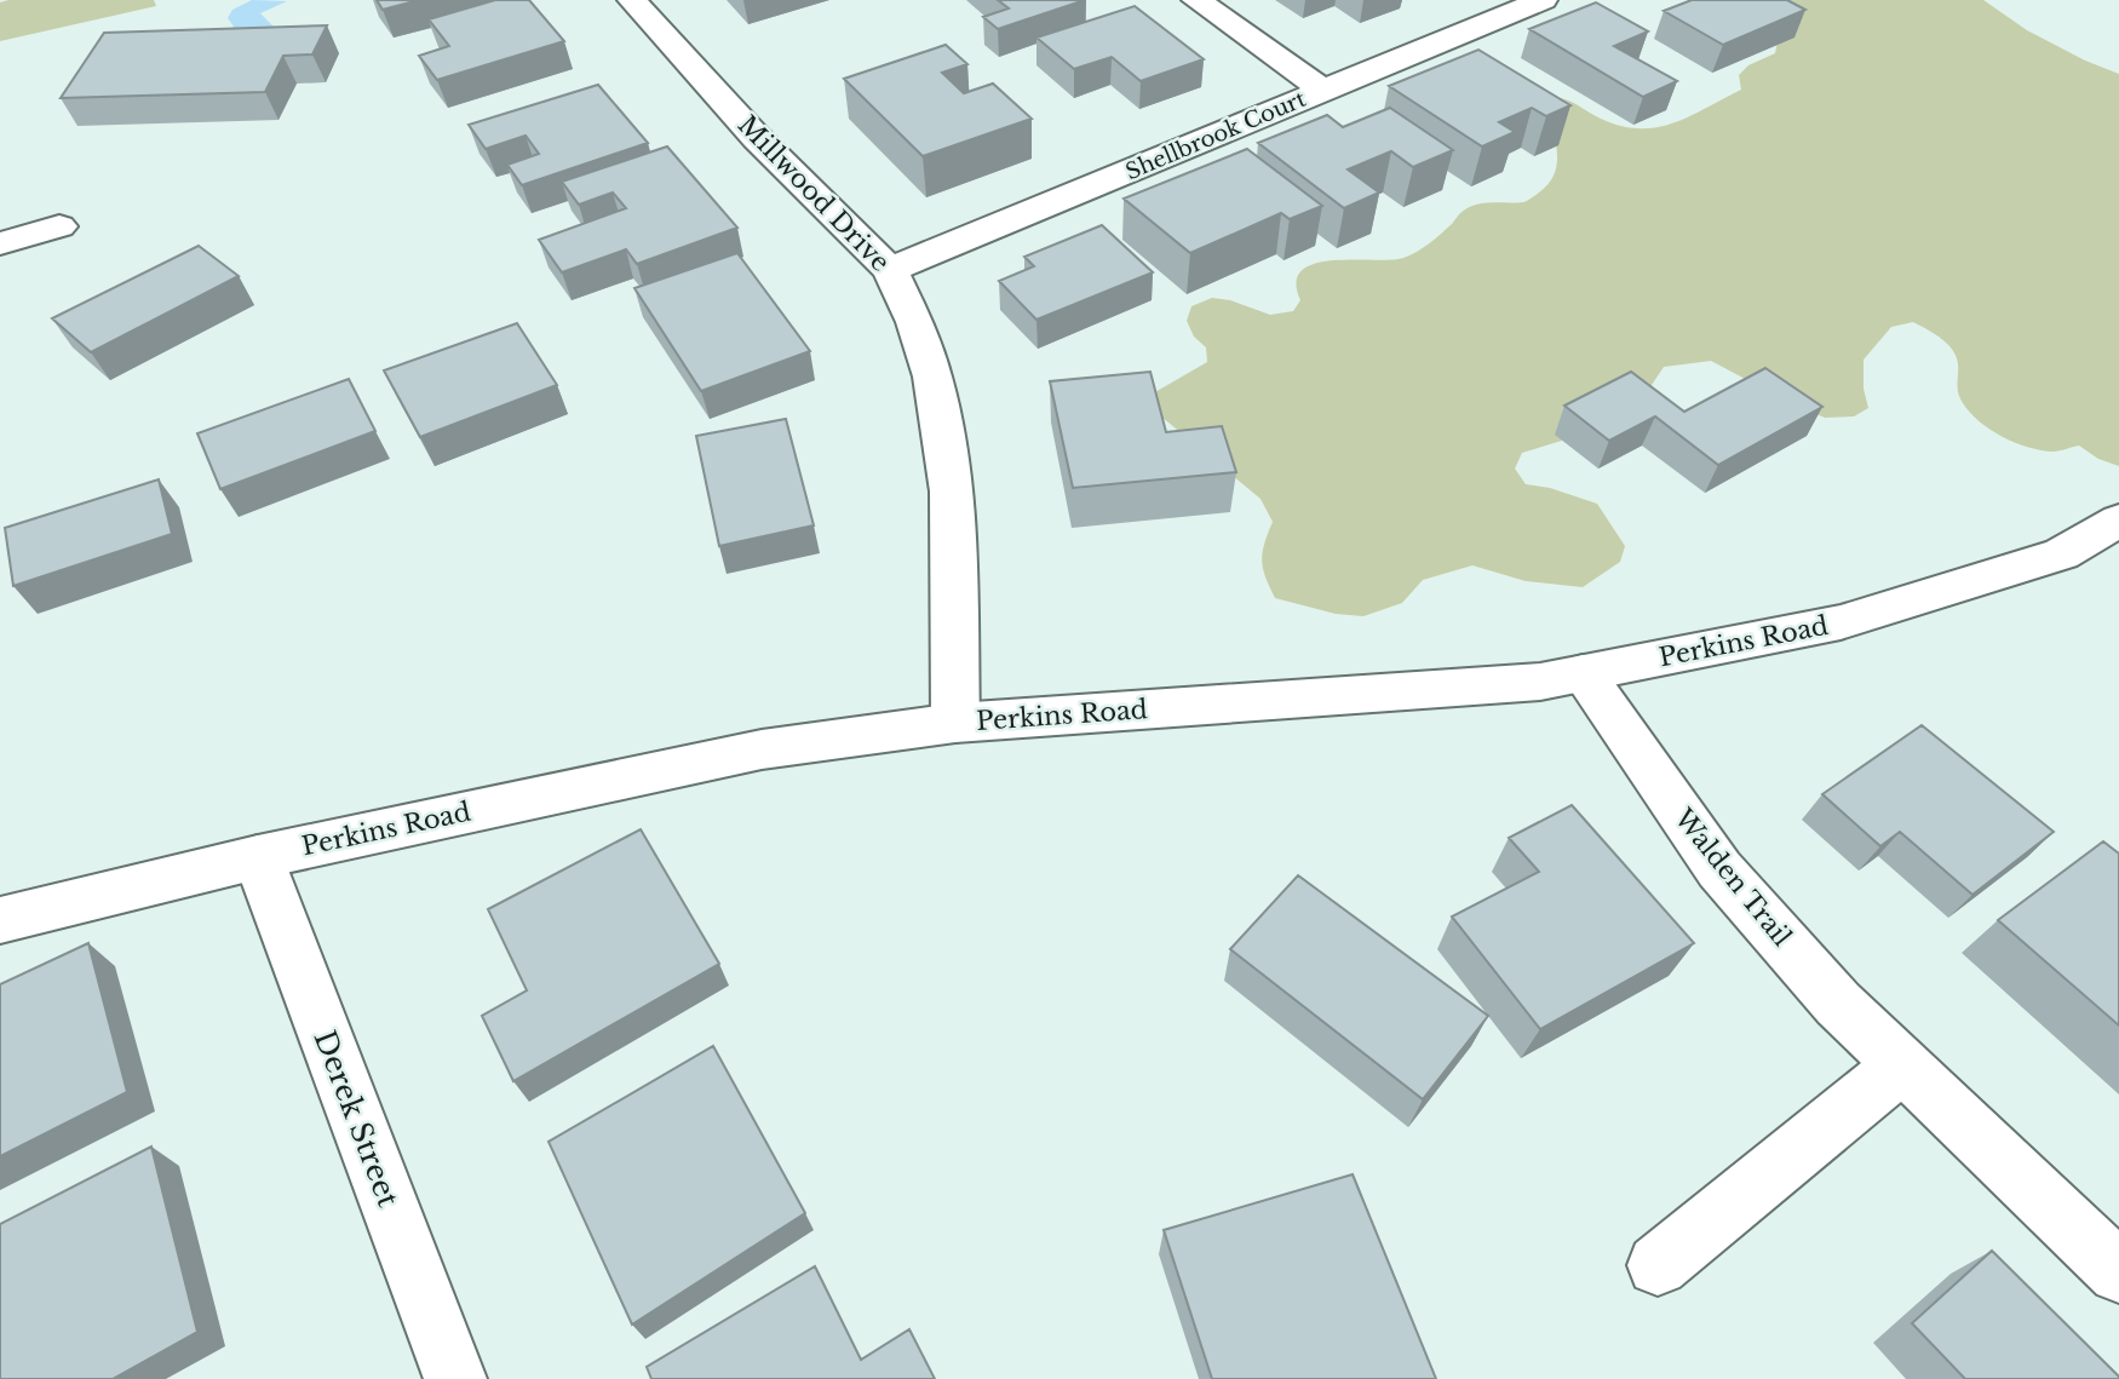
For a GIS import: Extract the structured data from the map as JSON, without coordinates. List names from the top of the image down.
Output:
{
  "streets": {
    "street": [
      "Shellbrook Court",
      "Millwood Drive",
      "Perkins Road",
      "Walden Trail",
      "Derek Street"
    ]
  },
  "crossings": [
    ["Shellbrook Court", "Millwood Drive"],
    ["Millwood Drive", "Perkins Road"],
    ["Perkins Road", "Walden Trail"],
    ["Perkins Road", "Derek Street"]
  ]
}
